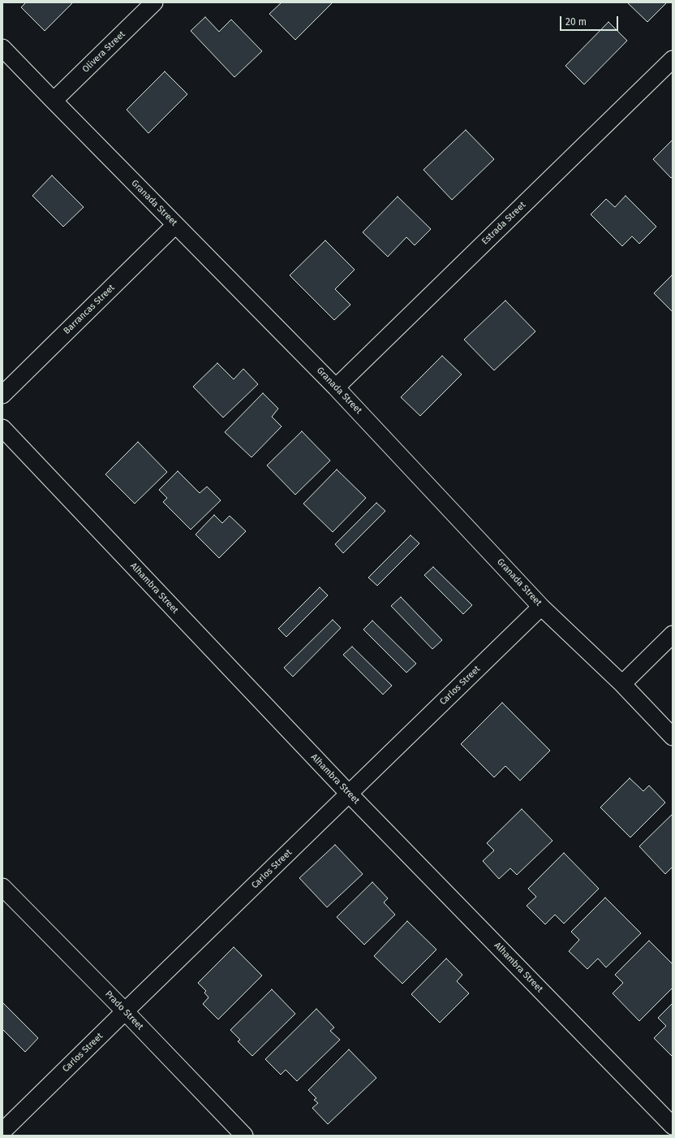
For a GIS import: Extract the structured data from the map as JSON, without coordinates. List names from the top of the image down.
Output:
{
  "streets": {
    "street": [
      "Olivera Street",
      "Granada Street",
      "Estrada Street",
      "Barrancas Street",
      "Alhambra Street",
      "Carlos Street",
      "Prado Street"
    ]
  },
  "crossings": [
    ["Olivera Street", "Granada Street"],
    ["Granada Street", "Estrada Street"],
    ["Granada Street", "Barrancas Street"],
    ["Granada Street", "Carlos Street"],
    ["Alhambra Street", "Carlos Street"],
    ["Carlos Street", "Prado Street"]
  ],
  "scale_bar": "20 m"
}
